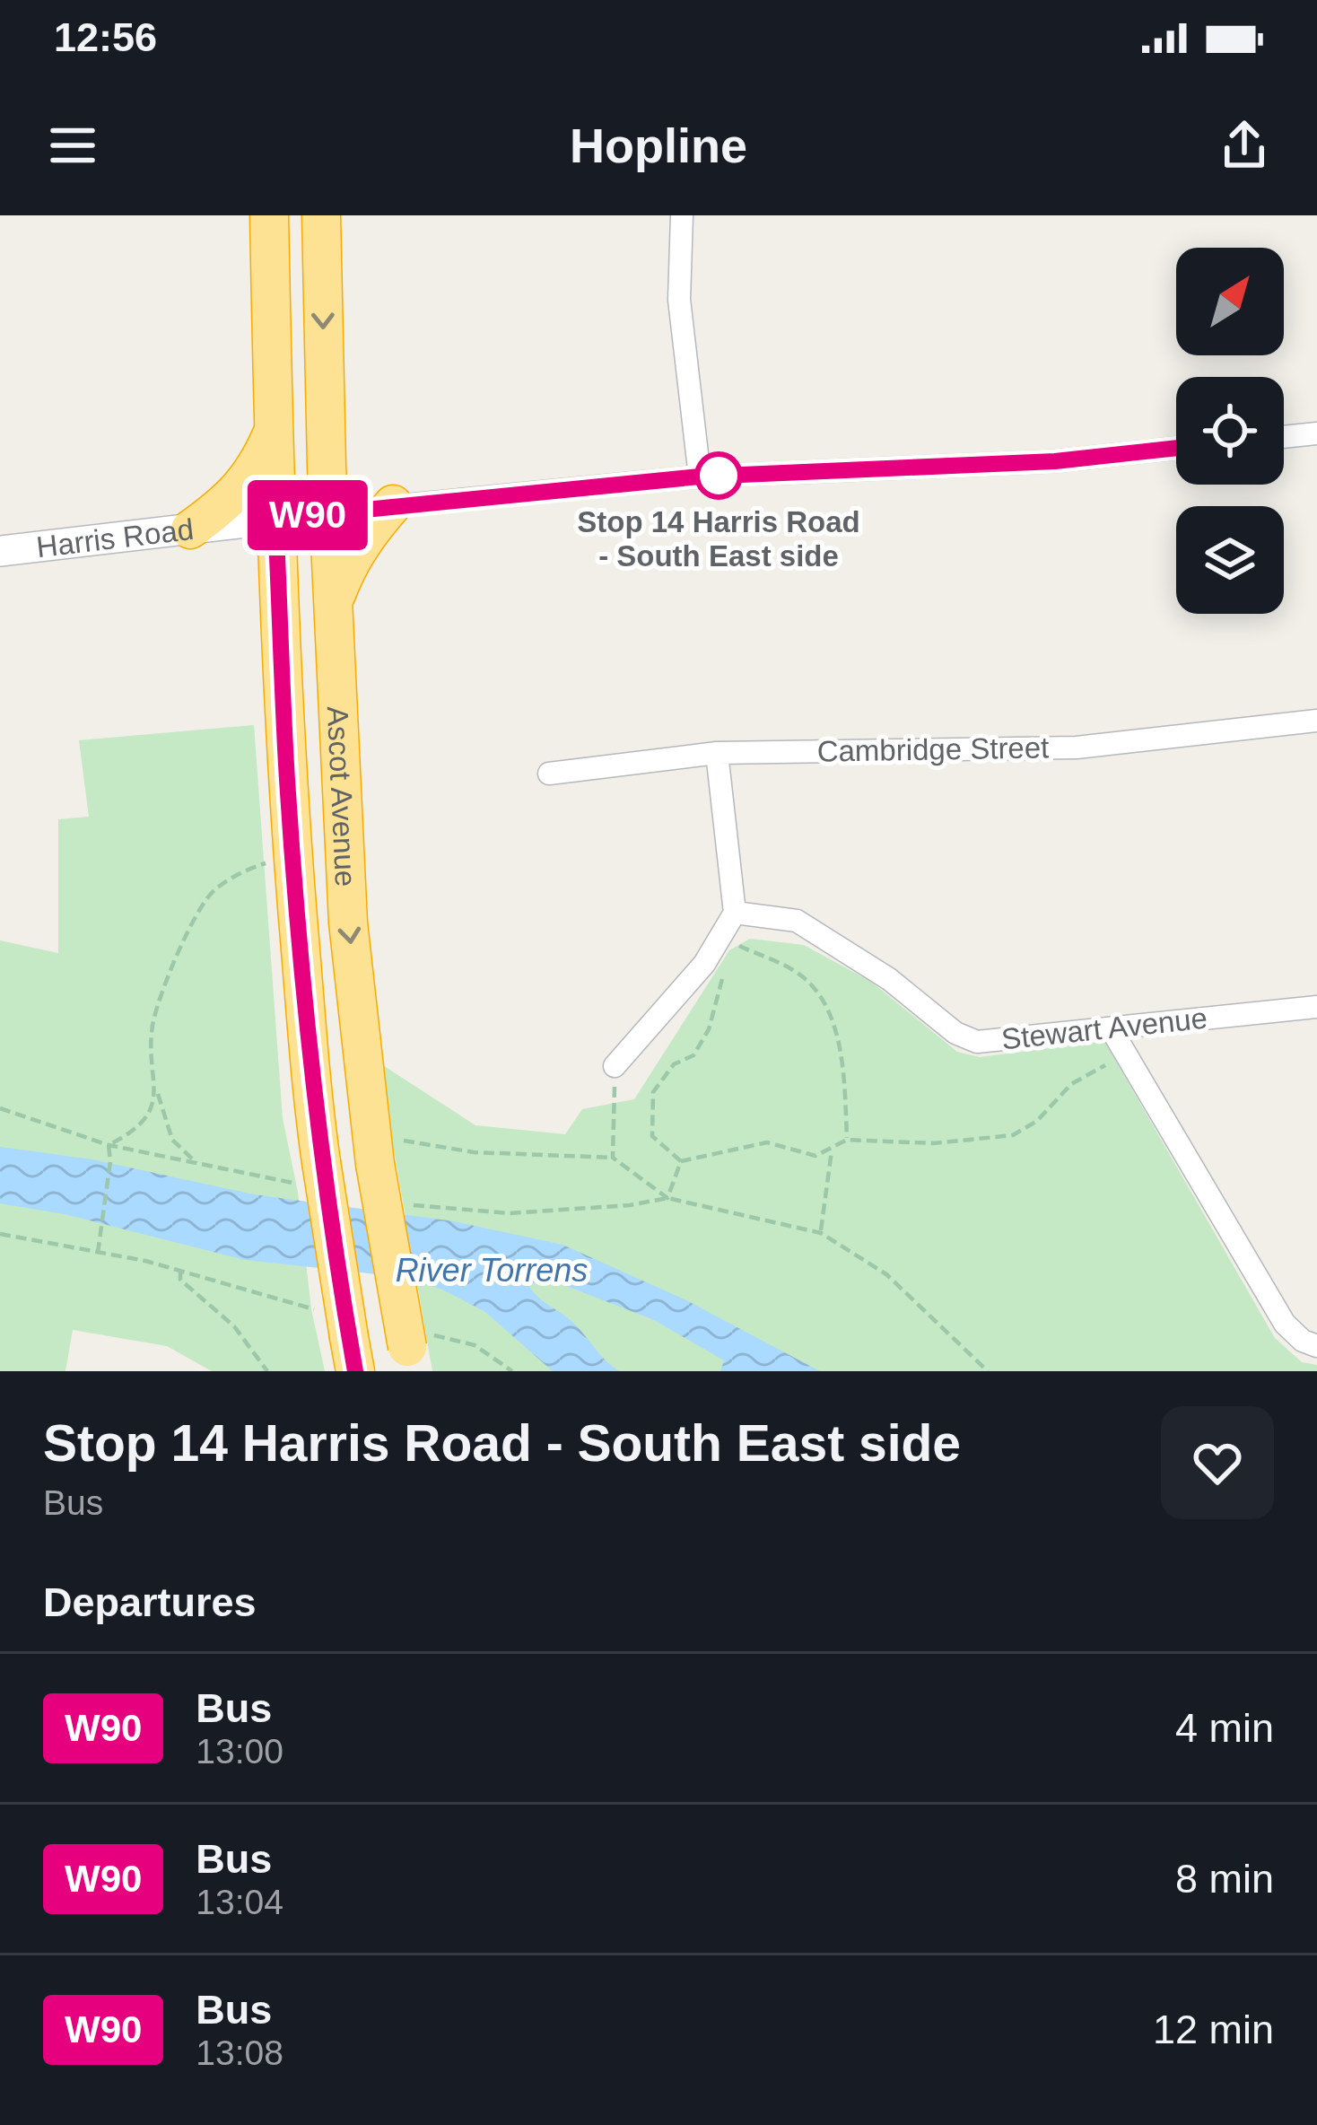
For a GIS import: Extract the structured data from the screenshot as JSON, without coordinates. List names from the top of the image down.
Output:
{
  "streets": {
    "highway": ["Ascot Avenue"],
    "street": ["Harris Road", "Cambridge Street", "Stewart Avenue"]
  },
  "crossings": [
    ["Harris Road", "Ascot Avenue"]
  ],
  "water": ["River Torrens"],
  "places": ["Stop 14 Harris Road - South East side"],
  "lines": ["bus line W90"],
  "north": "top right",
  "page": {
    "status": "12:56",
    "header": "Hopline",
    "on_map": "W90",
    "heading": [
      ["Stop 14 Harris Road - South East side", "Bus"],
      "Departures"
    ],
    "list": [
      {
        "mark": "W90",
        "name": "Bus",
        "note": "13:00",
        "value": "4 min"
      },
      {
        "mark": "W90",
        "name": "Bus",
        "note": "13:04",
        "value": "8 min"
      },
      {
        "mark": "W90",
        "name": "Bus",
        "note": "13:08",
        "value": "12 min"
      }
    ]
  }
}
